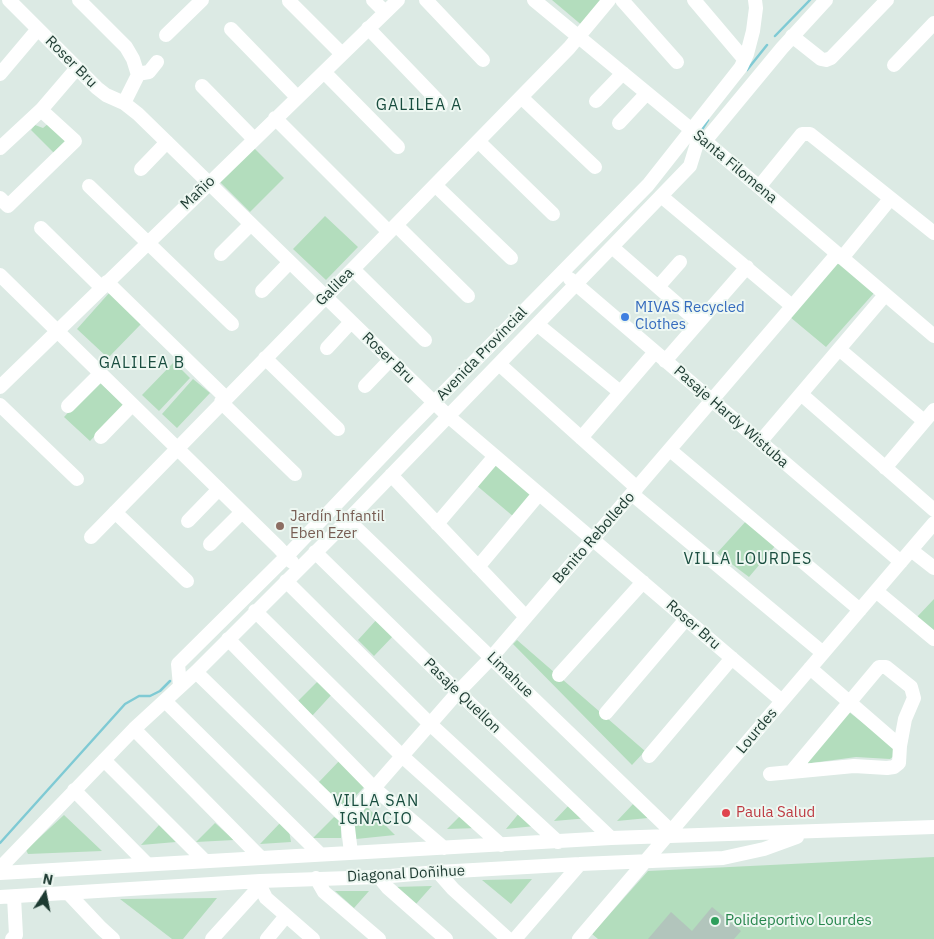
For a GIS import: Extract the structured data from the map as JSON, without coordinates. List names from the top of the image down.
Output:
{
  "streets": {
    "street": [
      "Roser Bru",
      "Santa Filomena",
      "Mañio",
      "Galilea",
      "Avenida Provincial",
      "Pasaje Hardy Wistuba",
      "Benito Rebolledo",
      "Limahue",
      "Pasaje Quellon",
      "Lourdes",
      "Diagonal Doñihue"
    ]
  },
  "crossings": [
    ["Roser Bru", "Mañio"],
    ["Roser Bru", "Galilea"],
    ["Roser Bru", "Avenida Provincial"],
    ["Roser Bru", "Benito Rebolledo"],
    ["Roser Bru", "Lourdes"],
    ["Santa Filomena", "Galilea"],
    ["Santa Filomena", "Avenida Provincial"],
    ["Santa Filomena", "Benito Rebolledo"],
    ["Avenida Provincial", "Pasaje Hardy Wistuba"],
    ["Avenida Provincial", "Limahue"],
    ["Avenida Provincial", "Pasaje Quellon"],
    ["Pasaje Hardy Wistuba", "Benito Rebolledo"],
    ["Pasaje Hardy Wistuba", "Lourdes"],
    ["Benito Rebolledo", "Limahue"],
    ["Benito Rebolledo", "Pasaje Quellon"],
    ["Limahue", "Lourdes"],
    ["Limahue", "Diagonal Doñihue"],
    ["Pasaje Quellon", "Diagonal Doñihue"],
    ["Lourdes", "Diagonal Doñihue"]
  ],
  "districts": [
    "GALILEA A",
    "GALILEA B",
    "VILLA LOURDES",
    "VILLA SAN IGNACIO"
  ],
  "places": [
    "MIVAS Recycled Clothes",
    "Jardín Infantil Eben Ezer",
    "Paula Salud",
    "Polideportivo Lourdes"
  ],
  "north": "top"
}
